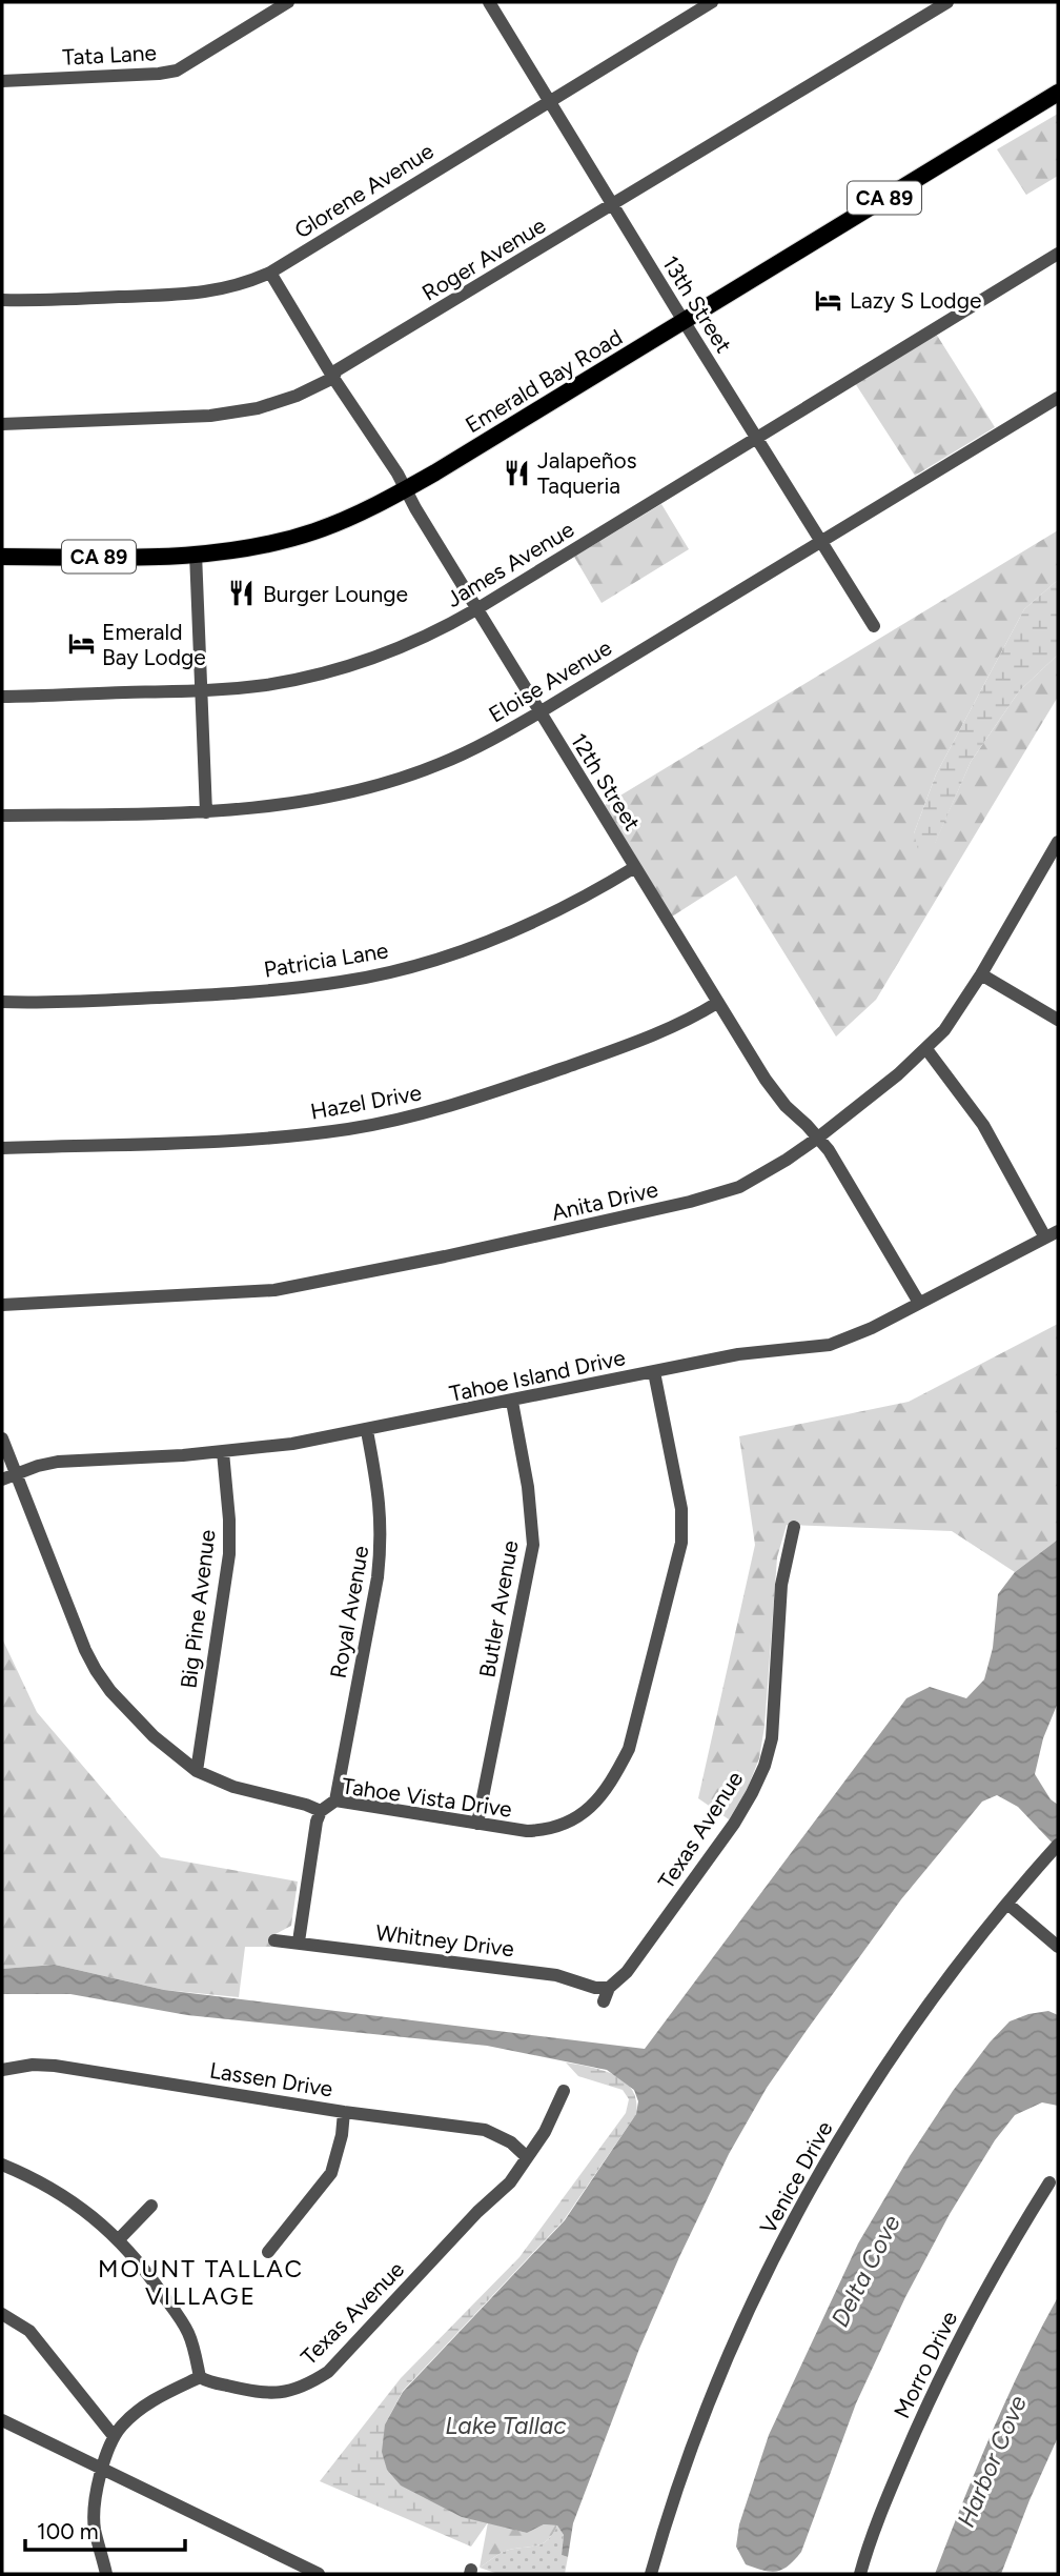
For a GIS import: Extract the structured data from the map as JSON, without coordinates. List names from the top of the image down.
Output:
{
  "streets": {
    "main road": ["CA 89", "Emerald Bay Road"],
    "street": [
      "Tata Lane",
      "Glorene Avenue",
      "Roger Avenue",
      "13th Street",
      "James Avenue",
      "Eloise Avenue",
      "12th Street",
      "Patricia Lane",
      "Hazel Drive",
      "Anita Drive",
      "Tahoe Island Drive",
      "Big Pine Avenue",
      "Butler Avenue",
      "Royal Avenue",
      "Tahoe Vista Drive",
      "Texas Avenue",
      "Whitney Drive",
      "Lassen Drive",
      "Venice Drive",
      "Morro Drive"
    ]
  },
  "crossings": [
    ["Glorene Avenue", "13th Street"],
    ["Glorene Avenue", "12th Street"],
    ["Roger Avenue", "13th Street"],
    ["Roger Avenue", "12th Street"],
    ["13th Street", "Emerald Bay Road"],
    ["13th Street", "James Avenue"],
    ["13th Street", "Eloise Avenue"],
    ["Emerald Bay Road", "12th Street"],
    ["James Avenue", "12th Street"],
    ["Eloise Avenue", "12th Street"],
    ["12th Street", "Patricia Lane"],
    ["12th Street", "Hazel Drive"],
    ["12th Street", "Anita Drive"],
    ["12th Street", "Tahoe Island Drive"],
    ["Tahoe Island Drive", "Big Pine Avenue"],
    ["Tahoe Island Drive", "Butler Avenue"],
    ["Tahoe Island Drive", "Royal Avenue"],
    ["Tahoe Island Drive", "Tahoe Vista Drive"],
    ["Big Pine Avenue", "Tahoe Vista Drive"],
    ["Butler Avenue", "Tahoe Vista Drive"],
    ["Royal Avenue", "Tahoe Vista Drive"],
    ["Texas Avenue", "Whitney Drive"],
    ["Texas Avenue", "Lassen Drive"]
  ],
  "districts": ["MOUNT TALLAC VILLAGE"],
  "water": ["Delta Cove", "Lake Tallac", "Harbor Cove"],
  "places": {
    "hotel": ["Lazy S Lodge", "Emerald Bay Lodge"],
    "restaurant": ["Jalapeños Taqueria", "Burger Lounge"]
  },
  "scale_bar": "100 m"
}
